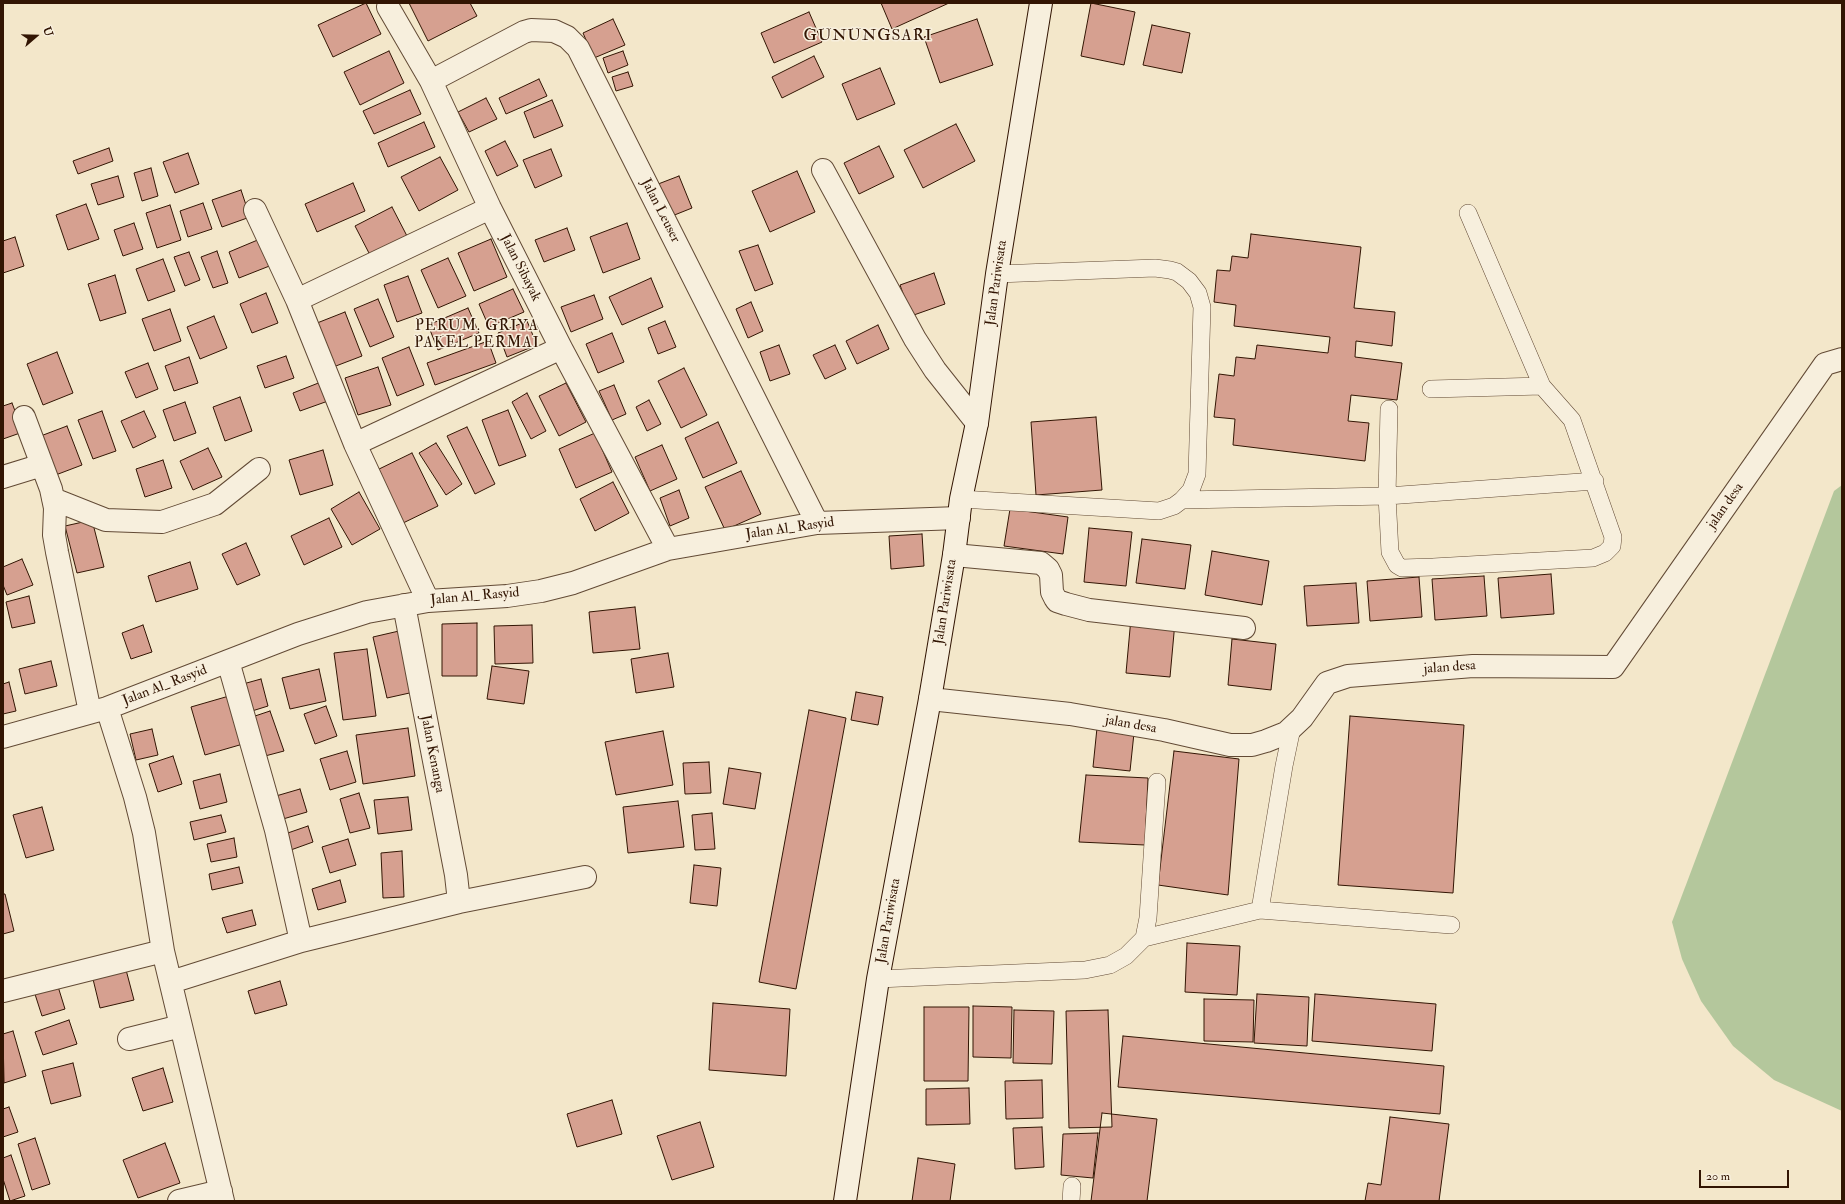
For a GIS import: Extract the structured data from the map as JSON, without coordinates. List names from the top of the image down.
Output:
{
  "streets": {
    "street": [
      "Jalan Leuser",
      "Jalan Sibayak",
      "Jalan Pariwisata",
      "jalan desa",
      "Jalan Al_ Rasyid",
      "Jalan Kenanga"
    ]
  },
  "crossings": [
    ["Jalan Leuser", "Jalan Sibayak"],
    ["Jalan Leuser", "Jalan Al_ Rasyid"],
    ["Jalan Sibayak", "Jalan Al_ Rasyid"],
    ["Jalan Pariwisata", "jalan desa"],
    ["Jalan Pariwisata", "Jalan Al_ Rasyid"],
    ["Jalan Al_ Rasyid", "Jalan Kenanga"]
  ],
  "districts": ["GUNUNGSARI", "PERUM. GRIYA PAKEL PERMAI"],
  "scale_bar": "20 m",
  "north": "right"
}
